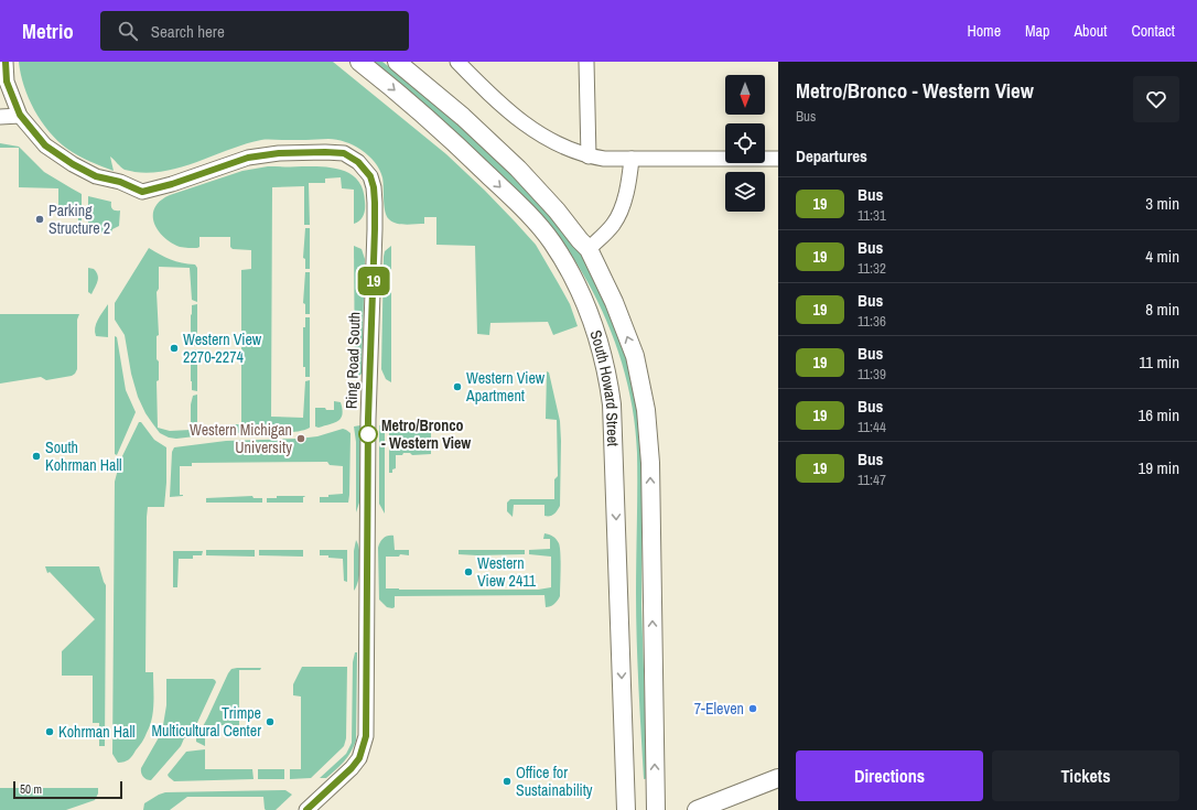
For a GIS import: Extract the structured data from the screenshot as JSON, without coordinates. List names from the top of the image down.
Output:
{
  "streets": {
    "street": ["Ring Road South", "South Howard Street"]
  },
  "places": [
    "Parking Structure 2",
    "Western View 2270-2274",
    "Western View Apartment",
    "Metro/Bronco - Western View",
    "Western Michigan University",
    "South Kohrman Hall",
    "Western View 2411",
    "7-Eleven",
    "Trimpe Multicultural Center",
    "Kohrman Hall",
    "Office for Sustainability"
  ],
  "lines": ["bus line 19"],
  "scale_bar": "50 m",
  "north": "bottom",
  "page": {
    "header": "Metrio",
    "search": "Search here",
    "nav": [
      "Home",
      "Map",
      "About",
      "Contact"
    ],
    "on_map": "19",
    "heading": [
      ["Metro/Bronco - Western View", "Bus"],
      "Departures"
    ],
    "list": [
      {
        "mark": "19",
        "name": "Bus",
        "note": "11:31",
        "value": "3 min"
      },
      {
        "mark": "19",
        "name": "Bus",
        "note": "11:32",
        "value": "4 min"
      },
      {
        "mark": "19",
        "name": "Bus",
        "note": "11:36",
        "value": "8 min"
      },
      {
        "mark": "19",
        "name": "Bus",
        "note": "11:39",
        "value": "11 min"
      },
      {
        "mark": "19",
        "name": "Bus",
        "note": "11:44",
        "value": "16 min"
      },
      {
        "mark": "19",
        "name": "Bus",
        "note": "11:47",
        "value": "19 min"
      }
    ],
    "buttons": ["Directions", "Tickets"],
    "scale": "50 m"
  }
}
